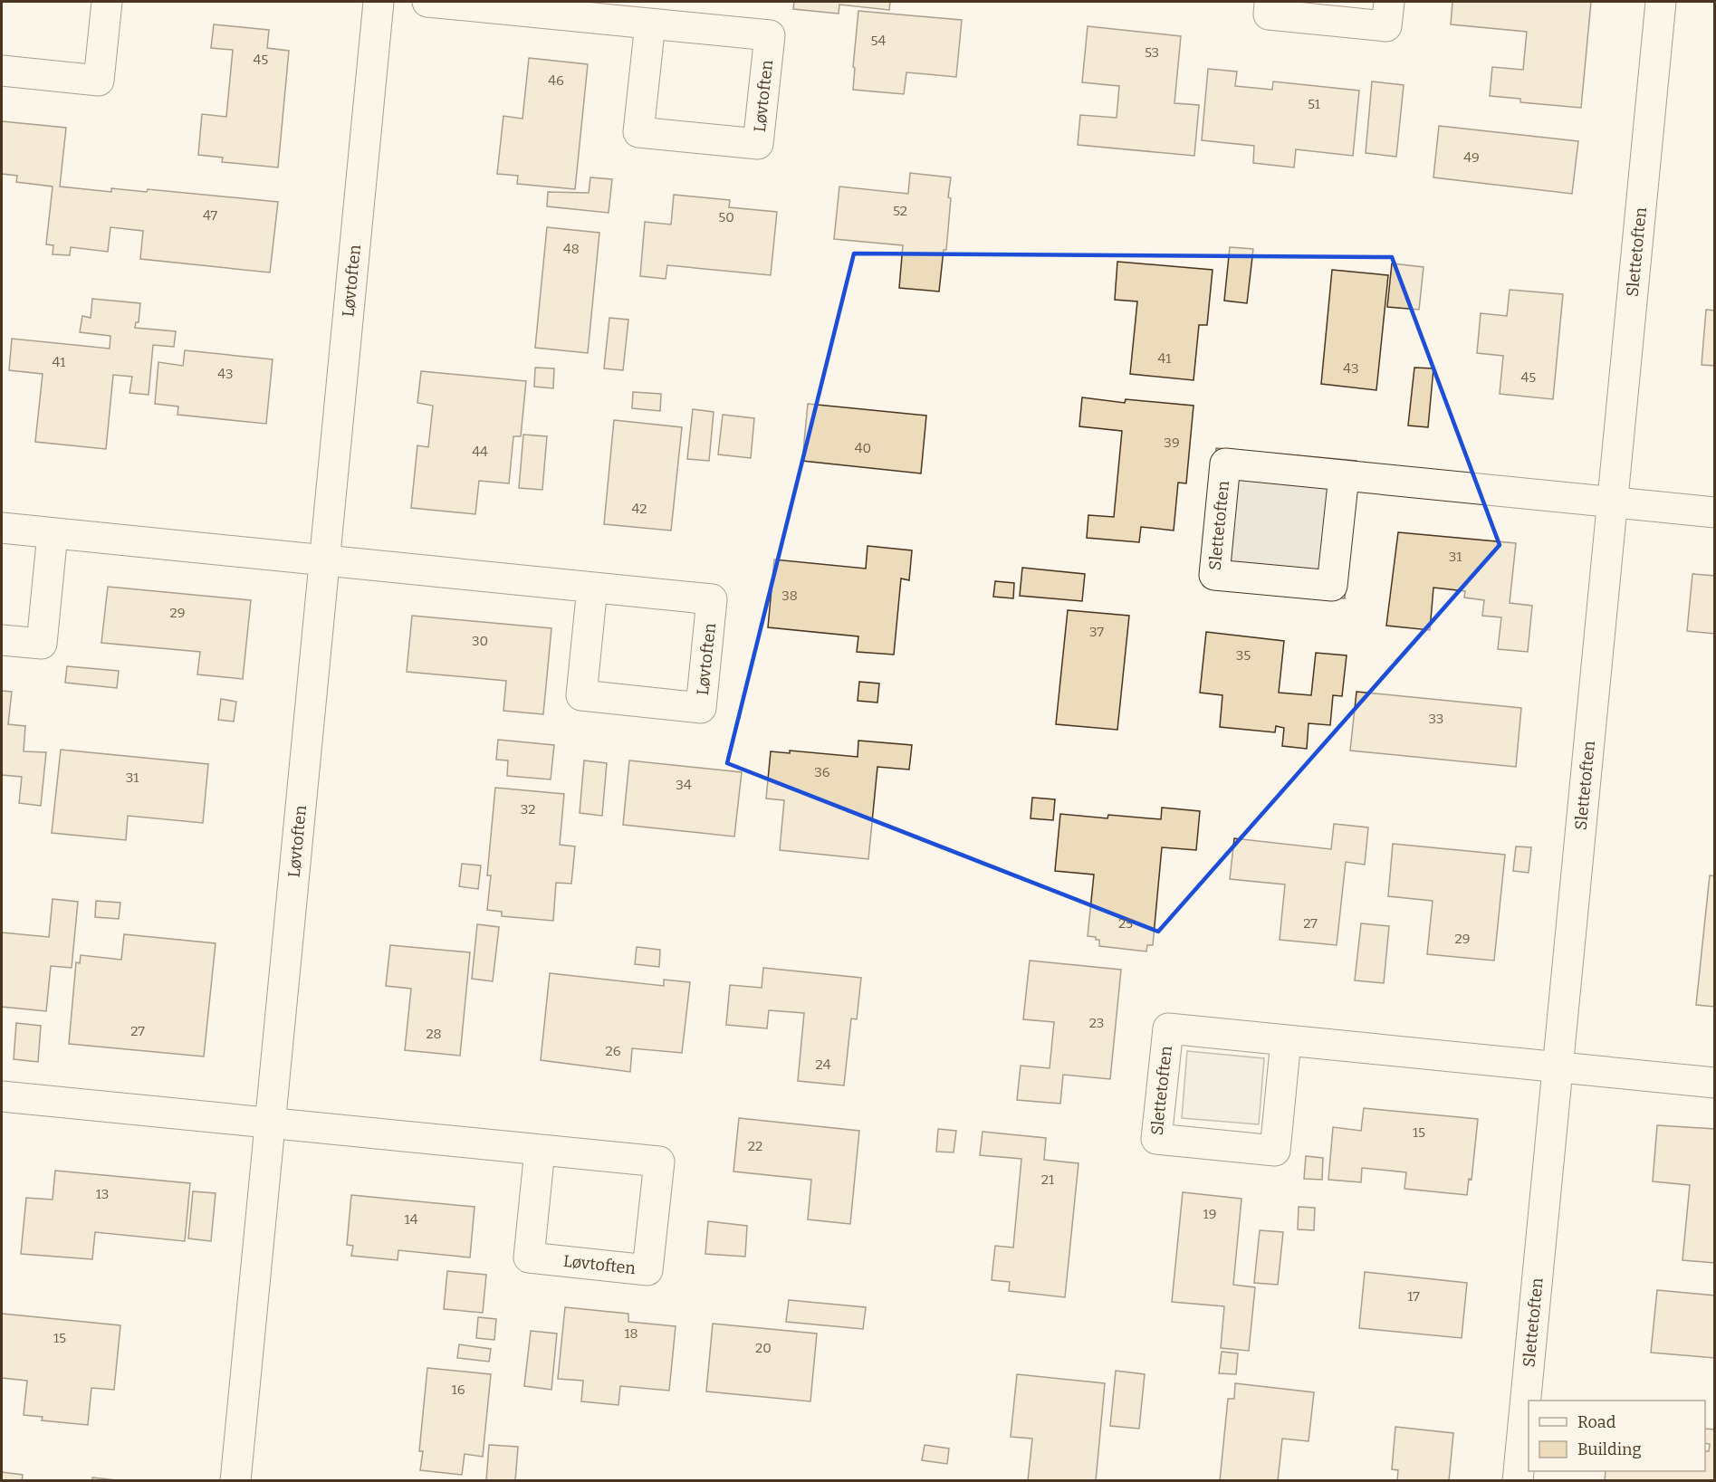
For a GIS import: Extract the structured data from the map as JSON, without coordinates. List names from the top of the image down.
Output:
{
  "streets": {
    "street": ["Løvtoften", "Slettetoften"]
  },
  "house_numbers": [
    "54",
    "53",
    "45",
    "46",
    "51",
    "49",
    "52",
    "47",
    "50",
    "48",
    "41",
    "41",
    "43",
    "43",
    "45",
    "39",
    "40",
    "44",
    "42",
    "31",
    "38",
    "29",
    "37",
    "30",
    "35",
    "33",
    "36",
    "31",
    "34",
    "32",
    "25",
    "27",
    "29",
    "23",
    "27",
    "28",
    "26",
    "24",
    "15",
    "22",
    "21",
    "13",
    "19",
    "14",
    "17",
    "18",
    "15",
    "20",
    "16"
  ],
  "legend": ["Road", "Building"]
}
